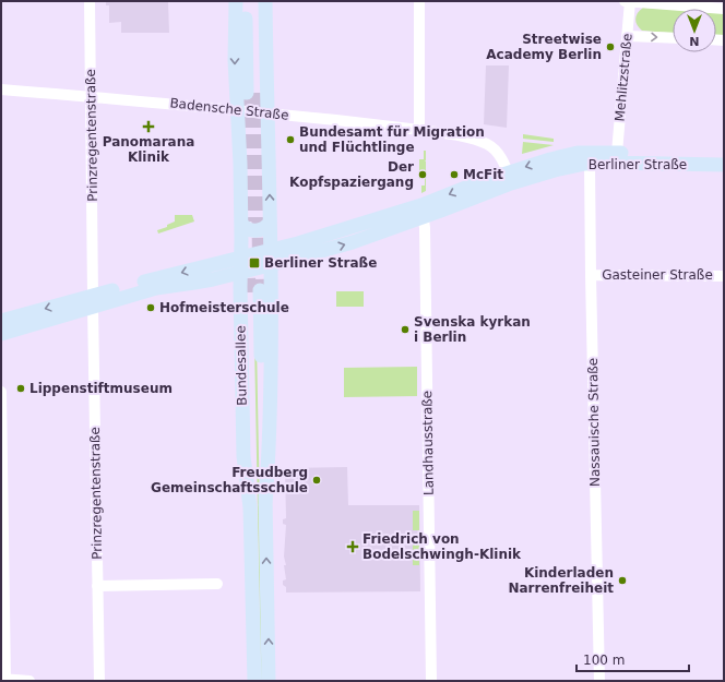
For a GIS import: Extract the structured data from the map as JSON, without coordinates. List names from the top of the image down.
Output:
{
  "streets": {
    "main road": ["Berliner Straße", "Bundesallee"],
    "street": [
      "Mehlitzstraße",
      "Badensche Straße",
      "Prinzregentenstraße",
      "Gasteiner Straße",
      "Nassauische Straße",
      "Landhausstraße"
    ]
  },
  "crossings": [
    ["Mehlitzstraße", "Berliner Straße"],
    ["Badensche Straße", "Prinzregentenstraße"],
    ["Badensche Straße", "Berliner Straße"],
    ["Badensche Straße", "Bundesallee"],
    ["Prinzregentenstraße", "Berliner Straße"],
    ["Berliner Straße", "Bundesallee"],
    ["Berliner Straße", "Nassauische Straße"],
    ["Berliner Straße", "Landhausstraße"],
    ["Gasteiner Straße", "Nassauische Straße"]
  ],
  "places": {
    "other": [
      "Streetwise Academy Berlin",
      "Bundesamt für Migration und Flüchtlinge",
      "Der Kopfspaziergang",
      "McFit",
      "Hofmeisterschule",
      "Svenska kyrkan i Berlin",
      "Lippenstiftmuseum",
      "Freudberg Gemeinschaftsschule",
      "Kinderladen Narrenfreiheit"
    ],
    "health": ["Panomarana Klinik", "Friedrich von Bodelschwingh-Klinik"],
    "transit": ["Berliner Straße"]
  },
  "scale_bar": "100 m",
  "north": "bottom"
}
